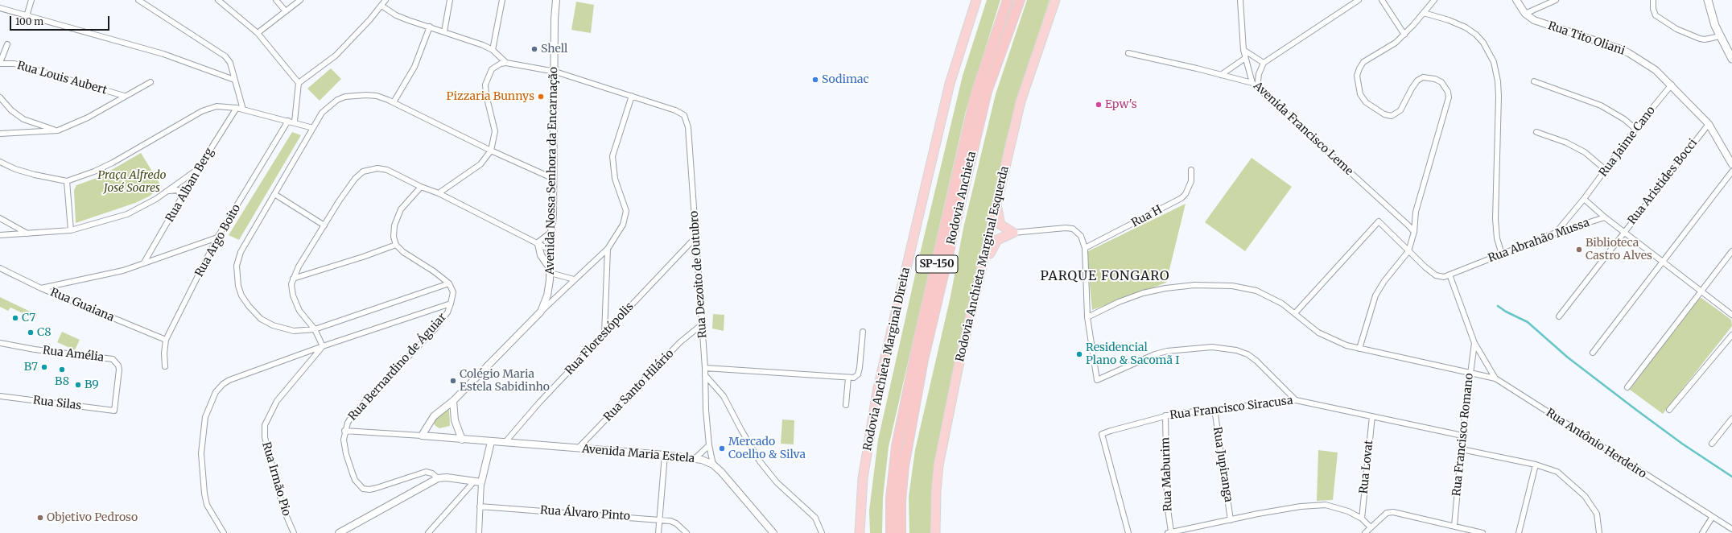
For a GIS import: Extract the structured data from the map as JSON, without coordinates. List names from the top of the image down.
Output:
{
  "streets": {
    "highway": [
      "Rodovia Anchieta",
      "SP-150",
      "Rodovia Anchieta Marginal Esquerda",
      "Rodovia Anchieta Marginal Direita"
    ],
    "street": [
      "Rua Tito Oliani",
      "Rua Louis Aubert",
      "Avenida Francisco Leme",
      "Rua Jaime Cano",
      "Avenida Nossa Senhora da Encarnação",
      "Rua Aristides Bocci",
      "Rua Alban Berg",
      "Rua H",
      "Rua Argo Boito",
      "Rua Abrahão Mussa",
      "Rua Dezoito de Outubro",
      "Rua Guaiana",
      "Rua Florestópolis",
      "Rua Amélia",
      "Rua Bernardino de Águiar",
      "Rua Santo Hilário",
      "Rua Silas",
      "Rua Francisco Siracusa",
      "Rua Francisco Romano",
      "Rua Antônio Herdeiro",
      "Avenida Maria Estela",
      "Rua Jupiranga",
      "Rua Lovat",
      "Rua Maburim",
      "Rua Irmão Pio",
      "Rua Álvaro Pinto"
    ]
  },
  "crossings": [
    ["Rua Tito Oliani", "Rua Jaime Cano"],
    ["Rua Tito Oliani", "Rua Aristides Bocci"],
    ["Rua Jaime Cano", "Rua Abrahão Mussa"],
    ["Avenida Nossa Senhora da Encarnação", "Avenida Maria Estela"],
    ["Rua Aristides Bocci", "Rua Abrahão Mussa"],
    ["Rua Argo Boito", "Rua Guaiana"],
    ["Rua Dezoito de Outubro", "Rua Florestópolis"],
    ["Rua Dezoito de Outubro", "Rua Santo Hilário"],
    ["Rua Dezoito de Outubro", "Avenida Maria Estela"],
    ["Rua Florestópolis", "Avenida Maria Estela"],
    ["Rua Amélia", "Rua Silas"],
    ["Rua Santo Hilário", "Avenida Maria Estela"],
    ["Rua Francisco Siracusa", "Rua Francisco Romano"],
    ["Rua Francisco Siracusa", "Rua Jupiranga"],
    ["Rua Francisco Siracusa", "Rua Lovat"],
    ["Rua Francisco Siracusa", "Rua Maburim"],
    ["Rua Francisco Romano", "Rua Antônio Herdeiro"]
  ],
  "districts": ["PARQUE FONGARO"],
  "parks": ["Praça Alfredo José Soares"],
  "places": [
    "Shell",
    "Sodimac",
    "Pizzaria Bunnys",
    "Epw's",
    "Biblioteca Castro Alves",
    "C7",
    "C8",
    "Residencial Plano & Sacomã I",
    "B7",
    "B8",
    "Colégio Maria Estela Sabidinho",
    "B9",
    "Mercado Coelho & Silva",
    "Objetivo Pedroso"
  ],
  "scale_bar": "100 m"
}
